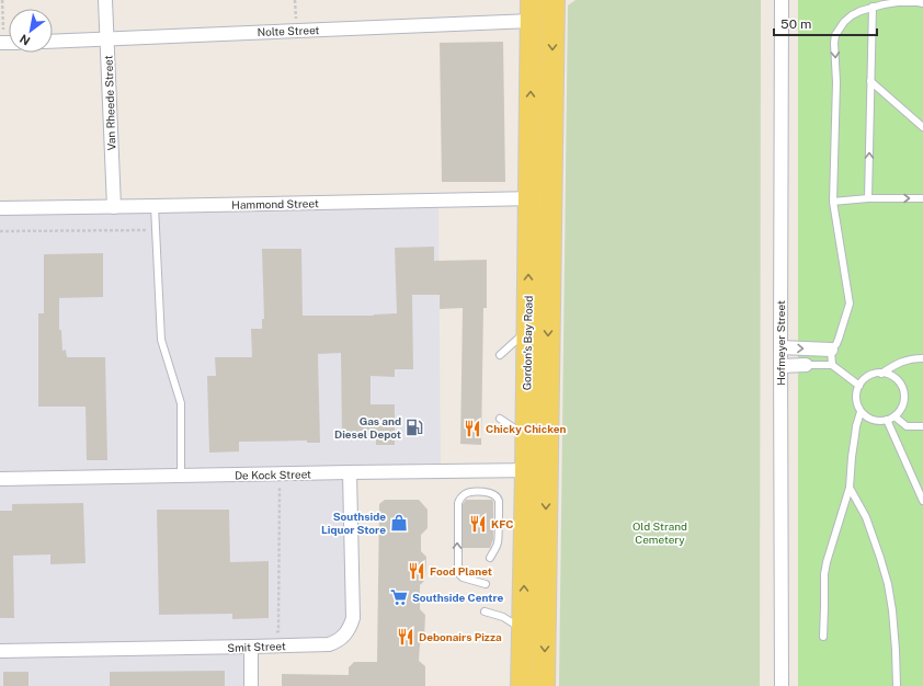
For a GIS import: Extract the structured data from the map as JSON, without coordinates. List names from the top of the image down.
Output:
{
  "streets": {
    "main road": ["Gordon's Bay Road"],
    "street": [
      "Nolte Street",
      "Van Rheede Street",
      "Hammond Street",
      "Hofmeyer Street",
      "De Kock Street",
      "Smit Street"
    ]
  },
  "crossings": [
    ["Nolte Street", "Van Rheede Street"],
    ["Nolte Street", "Gordon's Bay Road"],
    ["Van Rheede Street", "Hammond Street"],
    ["Hammond Street", "Gordon's Bay Road"],
    ["Gordon's Bay Road", "De Kock Street"],
    ["De Kock Street", "Smit Street"]
  ],
  "parks": ["Old Strand Cemetery"],
  "places": {
    "fuel station": ["Gas and Diesel Depot"],
    "restaurant": [
      "Chicky Chicken",
      "KFC",
      "Food Planet",
      "Debonairs Pizza"
    ],
    "shop": ["Southside Liquor Store"],
    "supermarket": ["Southside Centre"]
  },
  "scale_bar": "50 m",
  "north": "bottom left"
}
